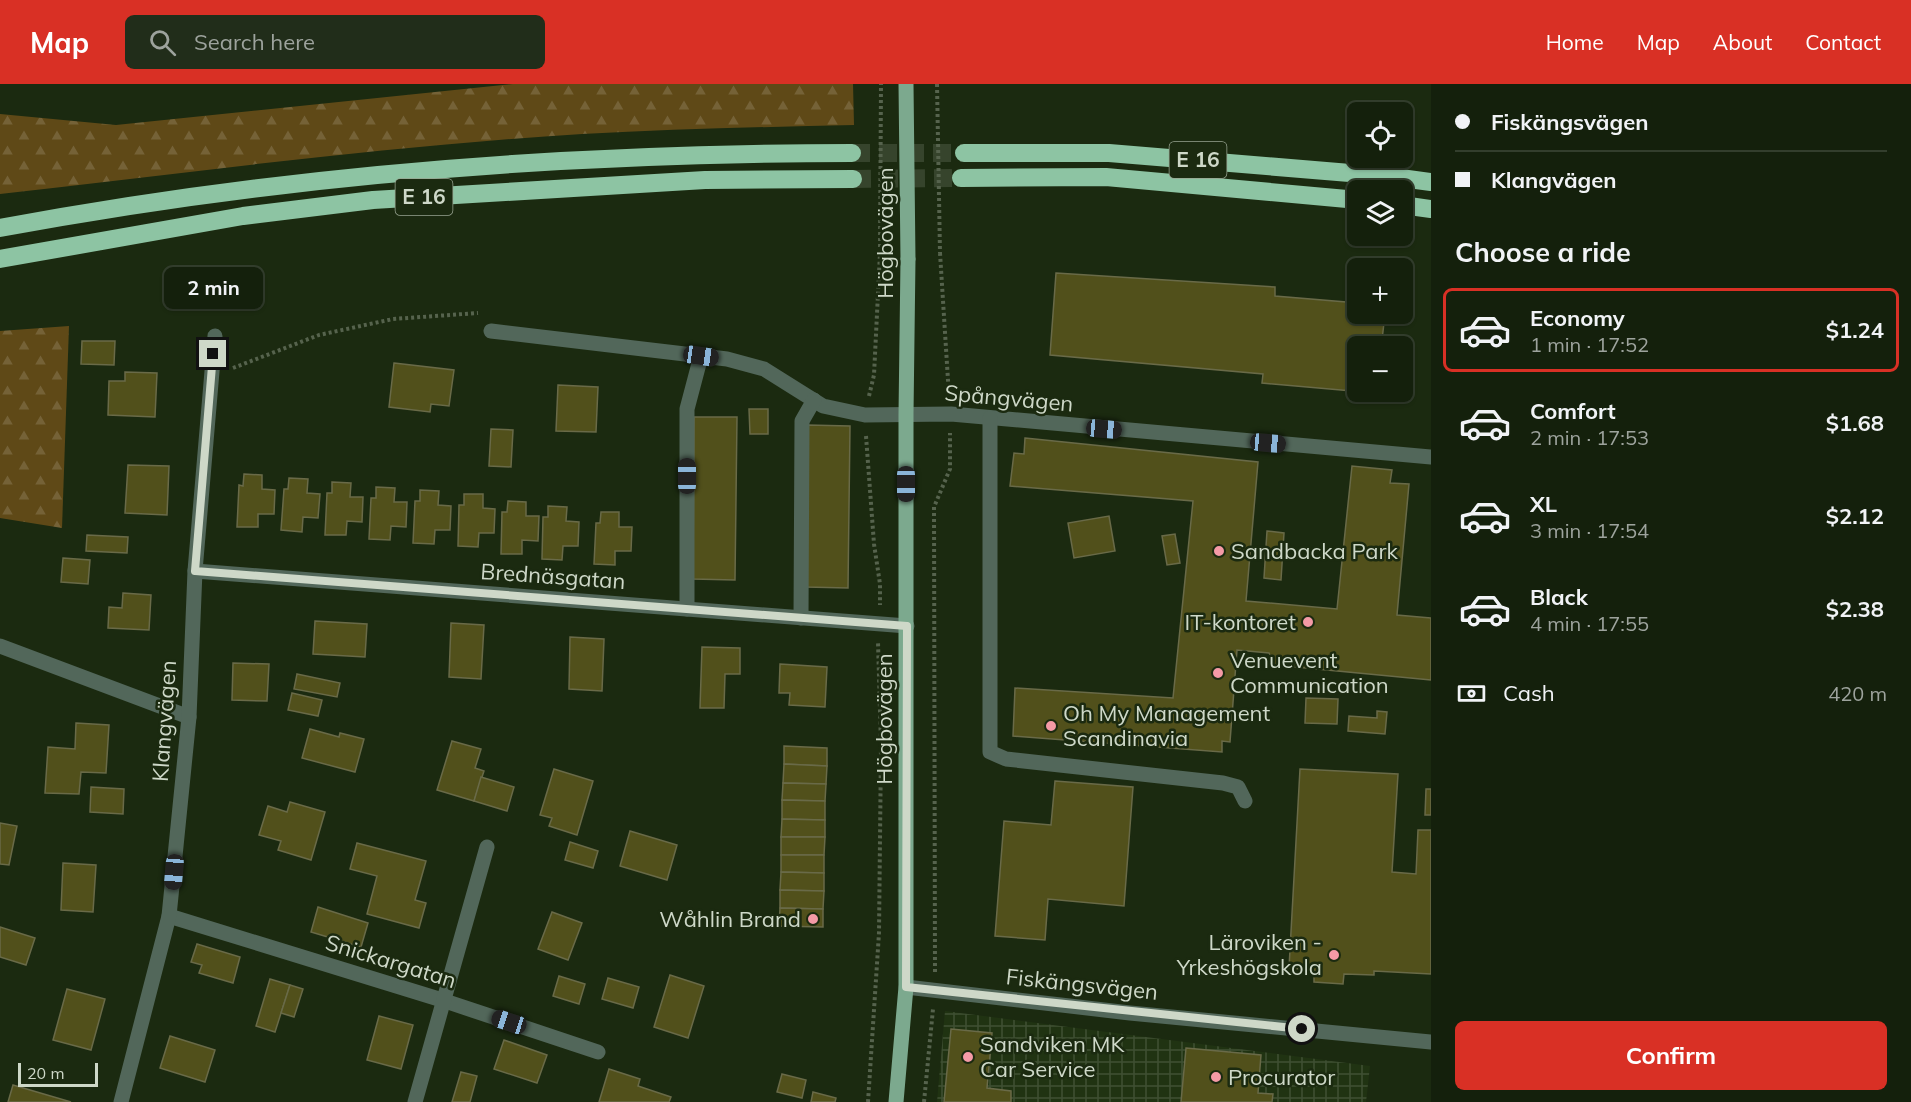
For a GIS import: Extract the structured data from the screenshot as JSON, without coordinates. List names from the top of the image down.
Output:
{
  "streets": {
    "highway": ["E 16"],
    "main road": ["Högbovägen"],
    "street": [
      "Spångvägen",
      "Brednäsgatan",
      "Klangvägen",
      "Snickargatan",
      "Fiskängsvägen"
    ]
  },
  "crossings": [
    ["Högbovägen", "Spångvägen"],
    ["Högbovägen", "Brednäsgatan"],
    ["Högbovägen", "Fiskängsvägen"],
    ["Brednäsgatan", "Klangvägen"],
    ["Klangvägen", "Snickargatan"]
  ],
  "places": [
    "Sandbacka Park",
    "IT-kontoret",
    "Venuevent Communication",
    "Oh My Management Scandinavia",
    "Wåhlin Brand",
    "Läroviken - Yrkeshögskola",
    "Sandviken MK Car Service",
    "Procurator"
  ],
  "scale_bar": "20 m",
  "page": {
    "header": "Map",
    "search": "Search here",
    "nav": [
      "Home",
      "Map",
      "About",
      "Contact"
    ],
    "banner": ["Fiskängsvägen", "Klangvägen"],
    "map_buttons": ["+", "−"],
    "heading": "Choose a ride",
    "bubble": "2 min",
    "list": [
      {
        "name": "Economy",
        "note": "1 min · 17:52",
        "value": "$1.24"
      },
      {
        "name": "Comfort",
        "note": "2 min · 17:53",
        "value": "$1.68"
      },
      {
        "name": "XL",
        "note": "3 min · 17:54",
        "value": "$2.12"
      },
      {
        "name": "Black",
        "note": "4 min · 17:55",
        "value": "$2.38"
      }
    ],
    "pay": ["Cash", "420 m"],
    "buttons": "Confirm",
    "scale": "20 m"
  }
}
